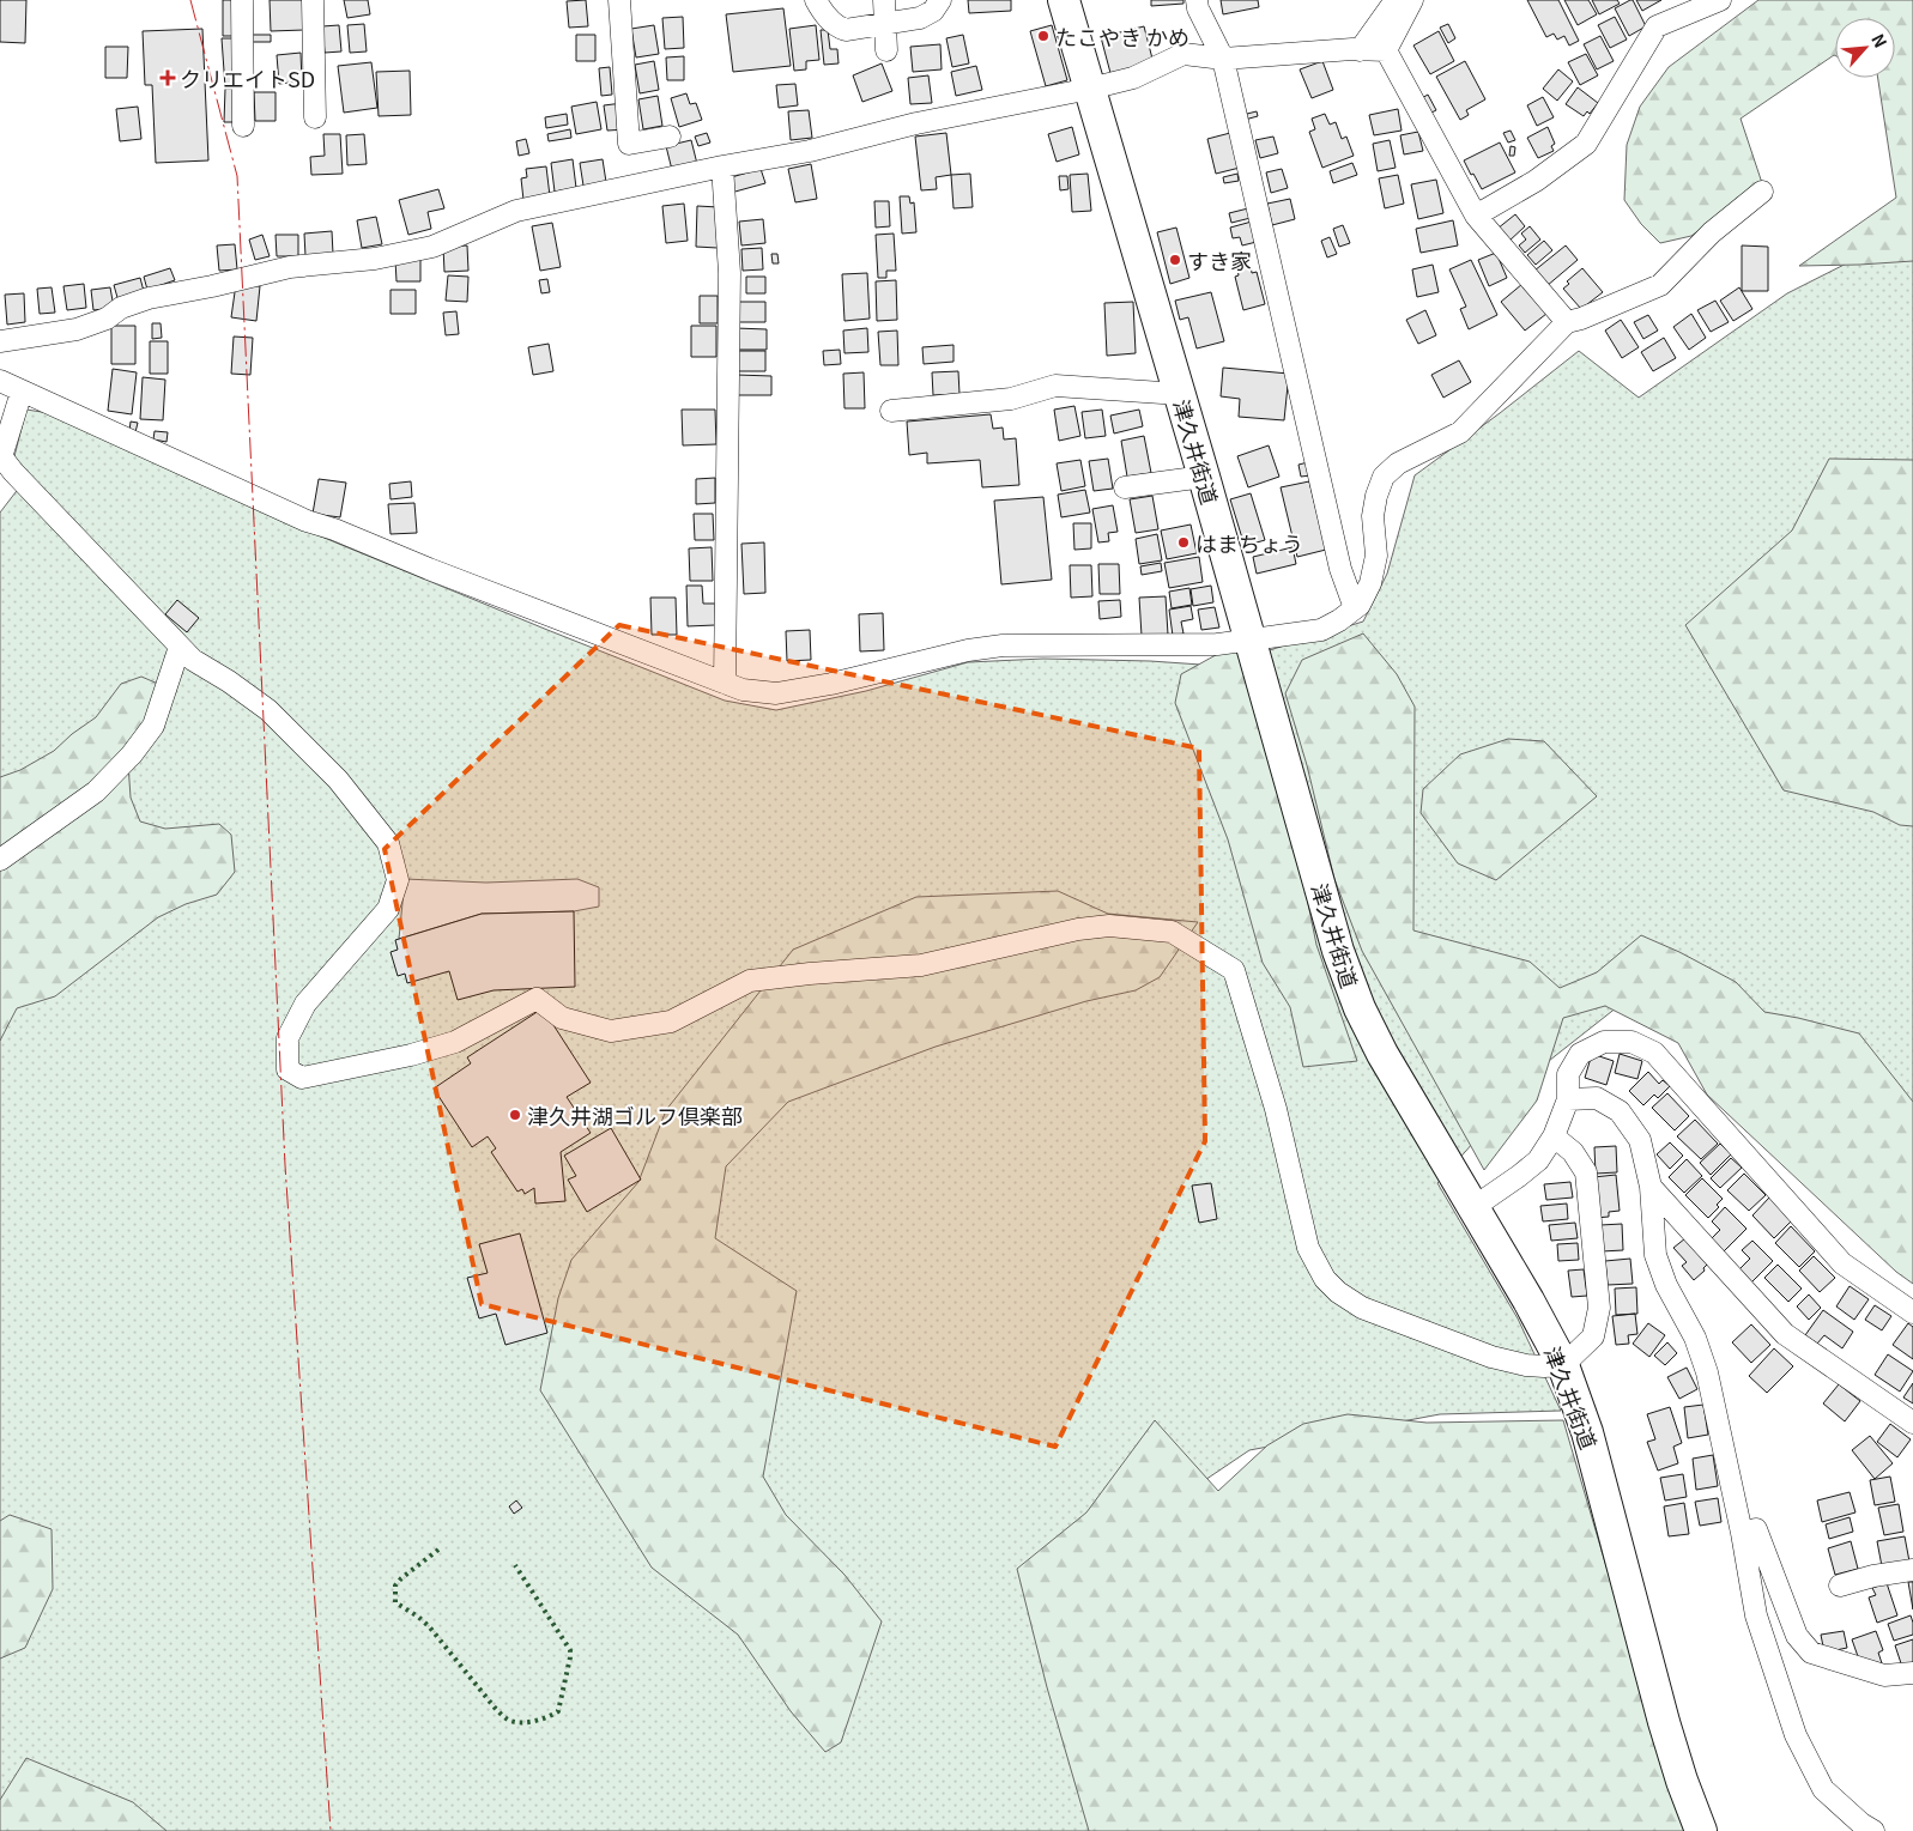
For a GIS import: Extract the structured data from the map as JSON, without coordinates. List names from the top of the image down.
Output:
{
  "streets": {
    "highway": ["津久井街道"]
  },
  "places": {
    "other": [
      "たこやき かめ",
      "すき家",
      "はまちょう",
      "津久井湖ゴルフ倶楽部"
    ],
    "health": ["クリエイトSD"]
  },
  "north": "top right"
}
